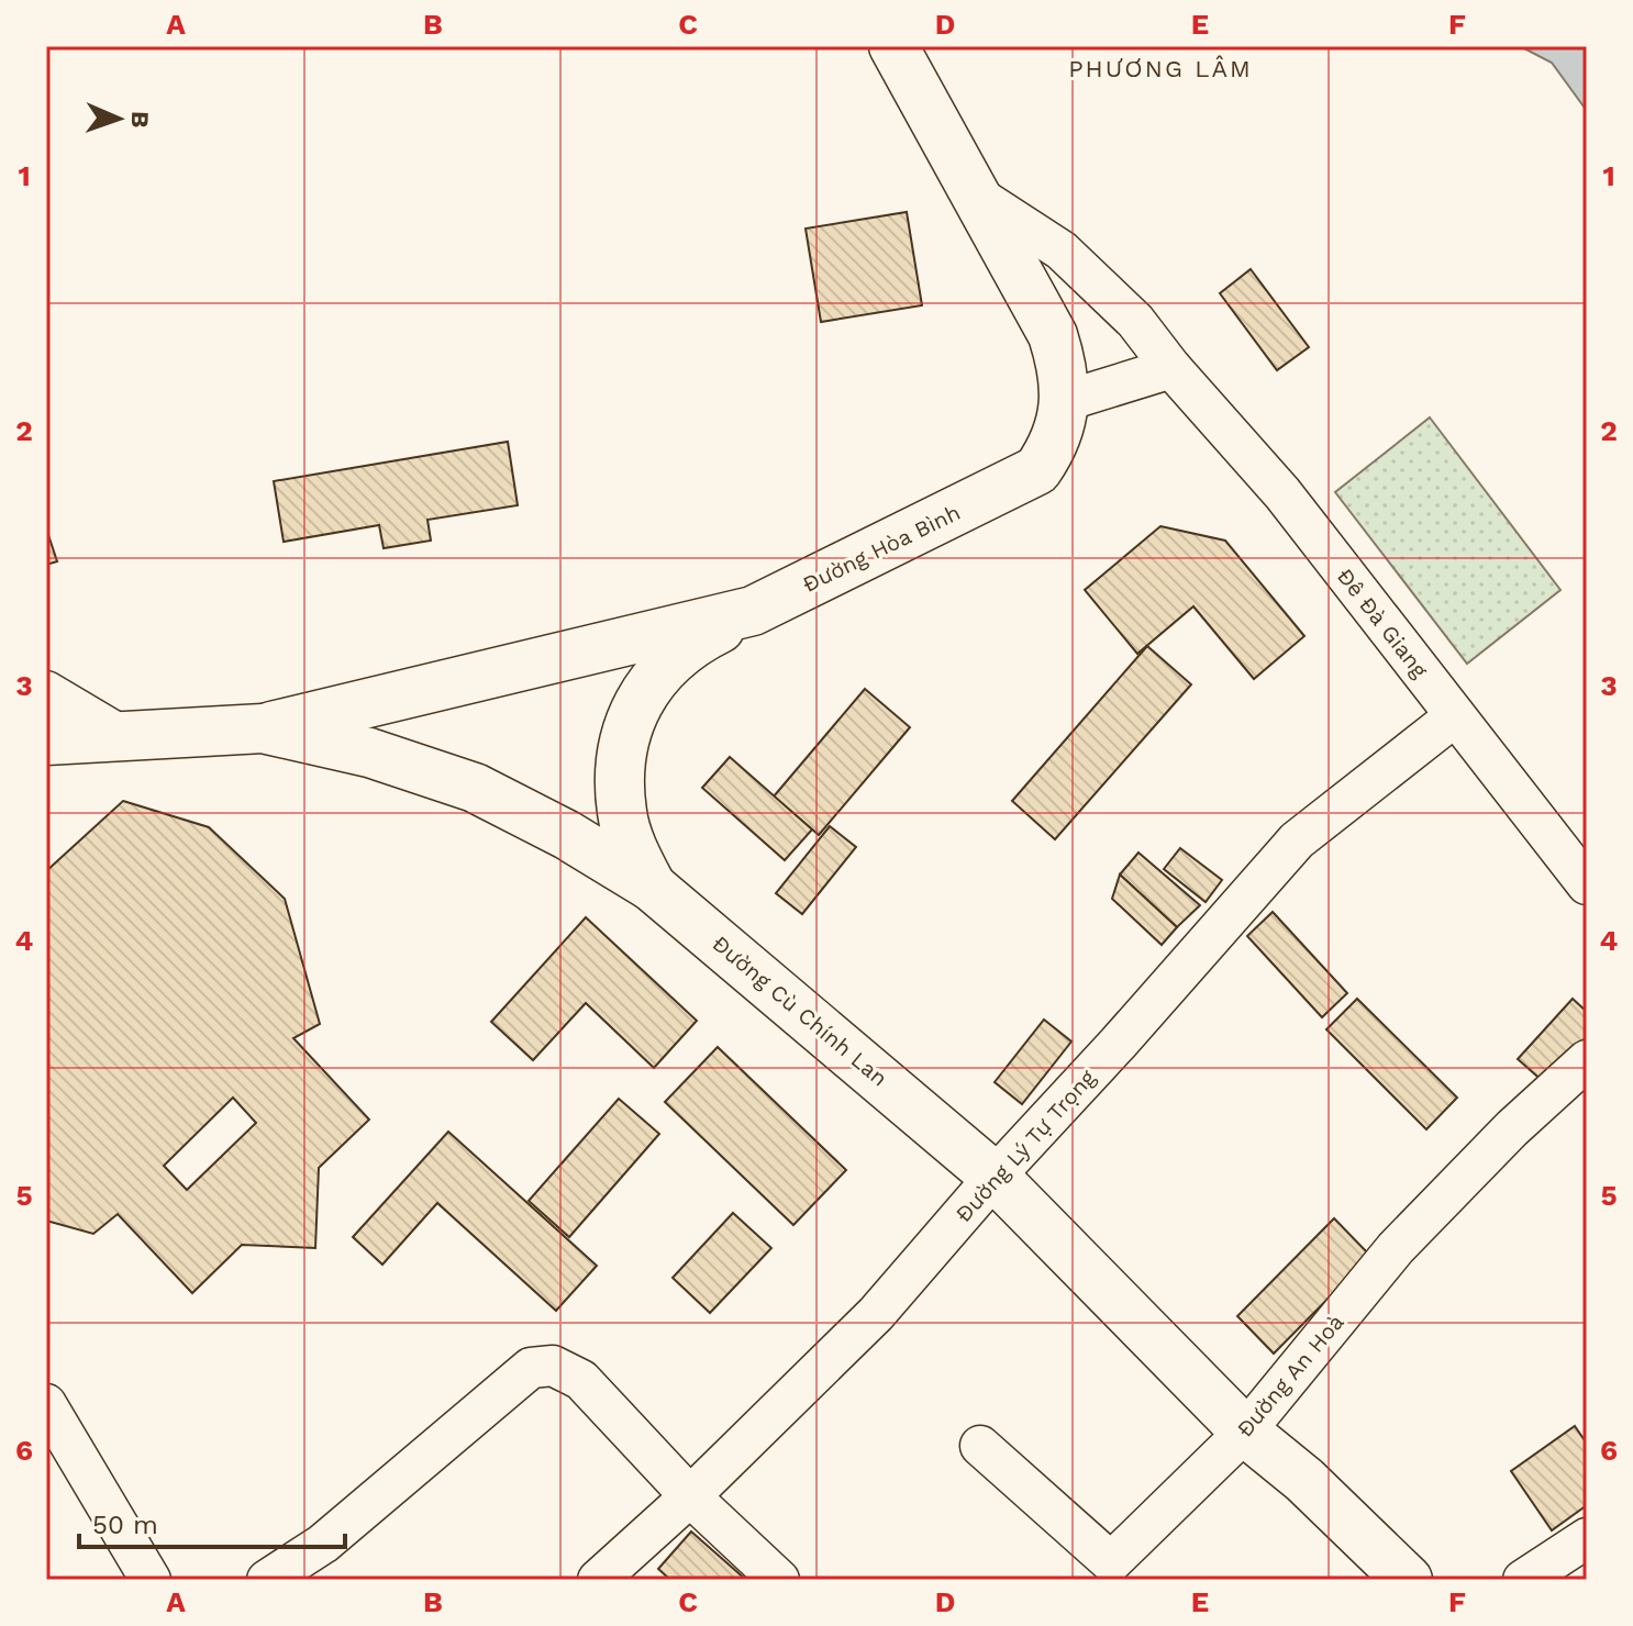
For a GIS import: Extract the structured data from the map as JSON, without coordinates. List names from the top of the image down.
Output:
{
  "streets": {
    "main road": ["Đường Hòa Bình", "Đường Cù Chính Lan"],
    "street": ["Đê Đà Giang", "Đường Lý Tự Trọng", "Đường An Hoà"]
  },
  "crossings": [
    ["Đường Hòa Bình", "Đê Đà Giang"],
    ["Đường Hòa Bình", "Đường Cù Chính Lan"],
    ["Đê Đà Giang", "Đường Lý Tự Trọng"],
    ["Đường Cù Chính Lan", "Đường Lý Tự Trọng"],
    ["Đường Cù Chính Lan", "Đường An Hoà"]
  ],
  "districts": ["PHƯƠNG LÂM"],
  "scale_bar": "50 m",
  "north": "right",
  "grid": {
    "columns": [
      "A",
      "B",
      "C",
      "D",
      "E",
      "F"
    ],
    "rows": [
      "1",
      "2",
      "3",
      "4",
      "5",
      "6"
    ]
  }
}
